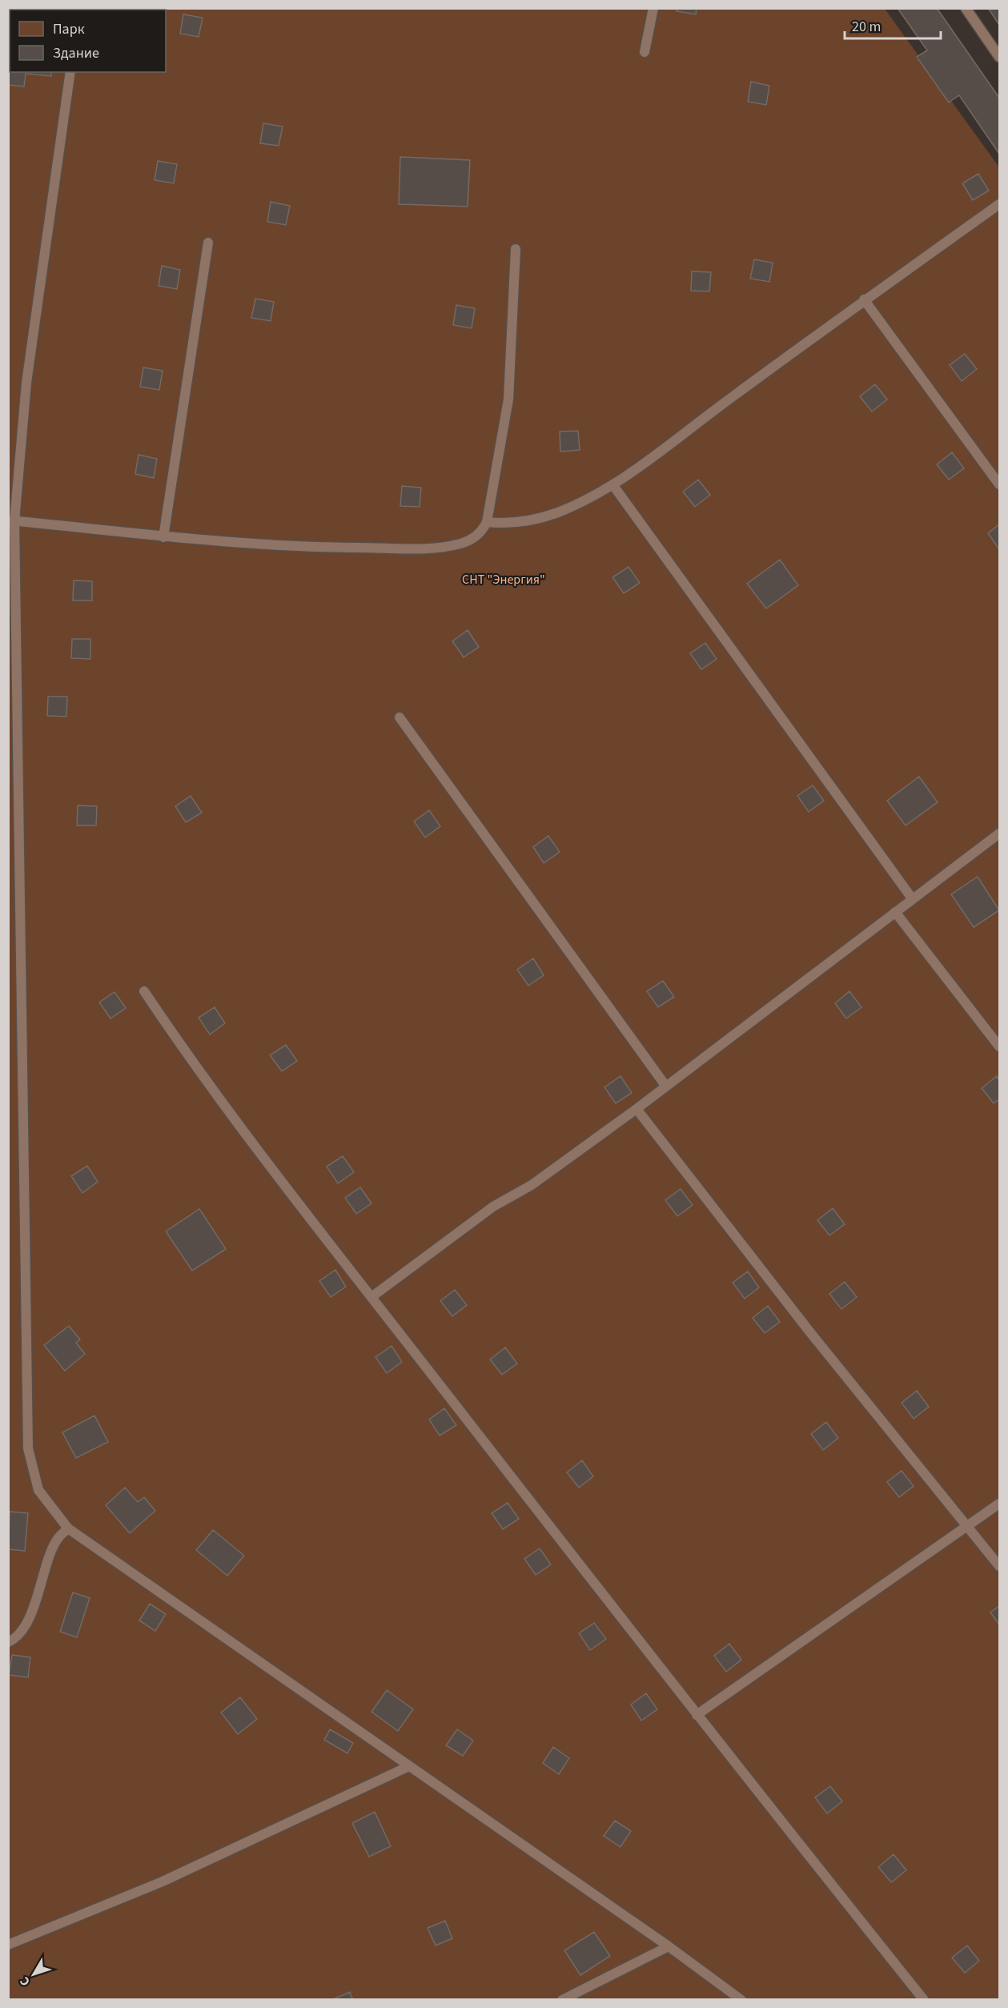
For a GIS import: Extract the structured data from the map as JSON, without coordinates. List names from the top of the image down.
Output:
{
  "parks": ["СНТ \"Энергия\""],
  "legend": ["Парк", "Здание"],
  "scale_bar": "20 m",
  "north": "bottom left"
}
